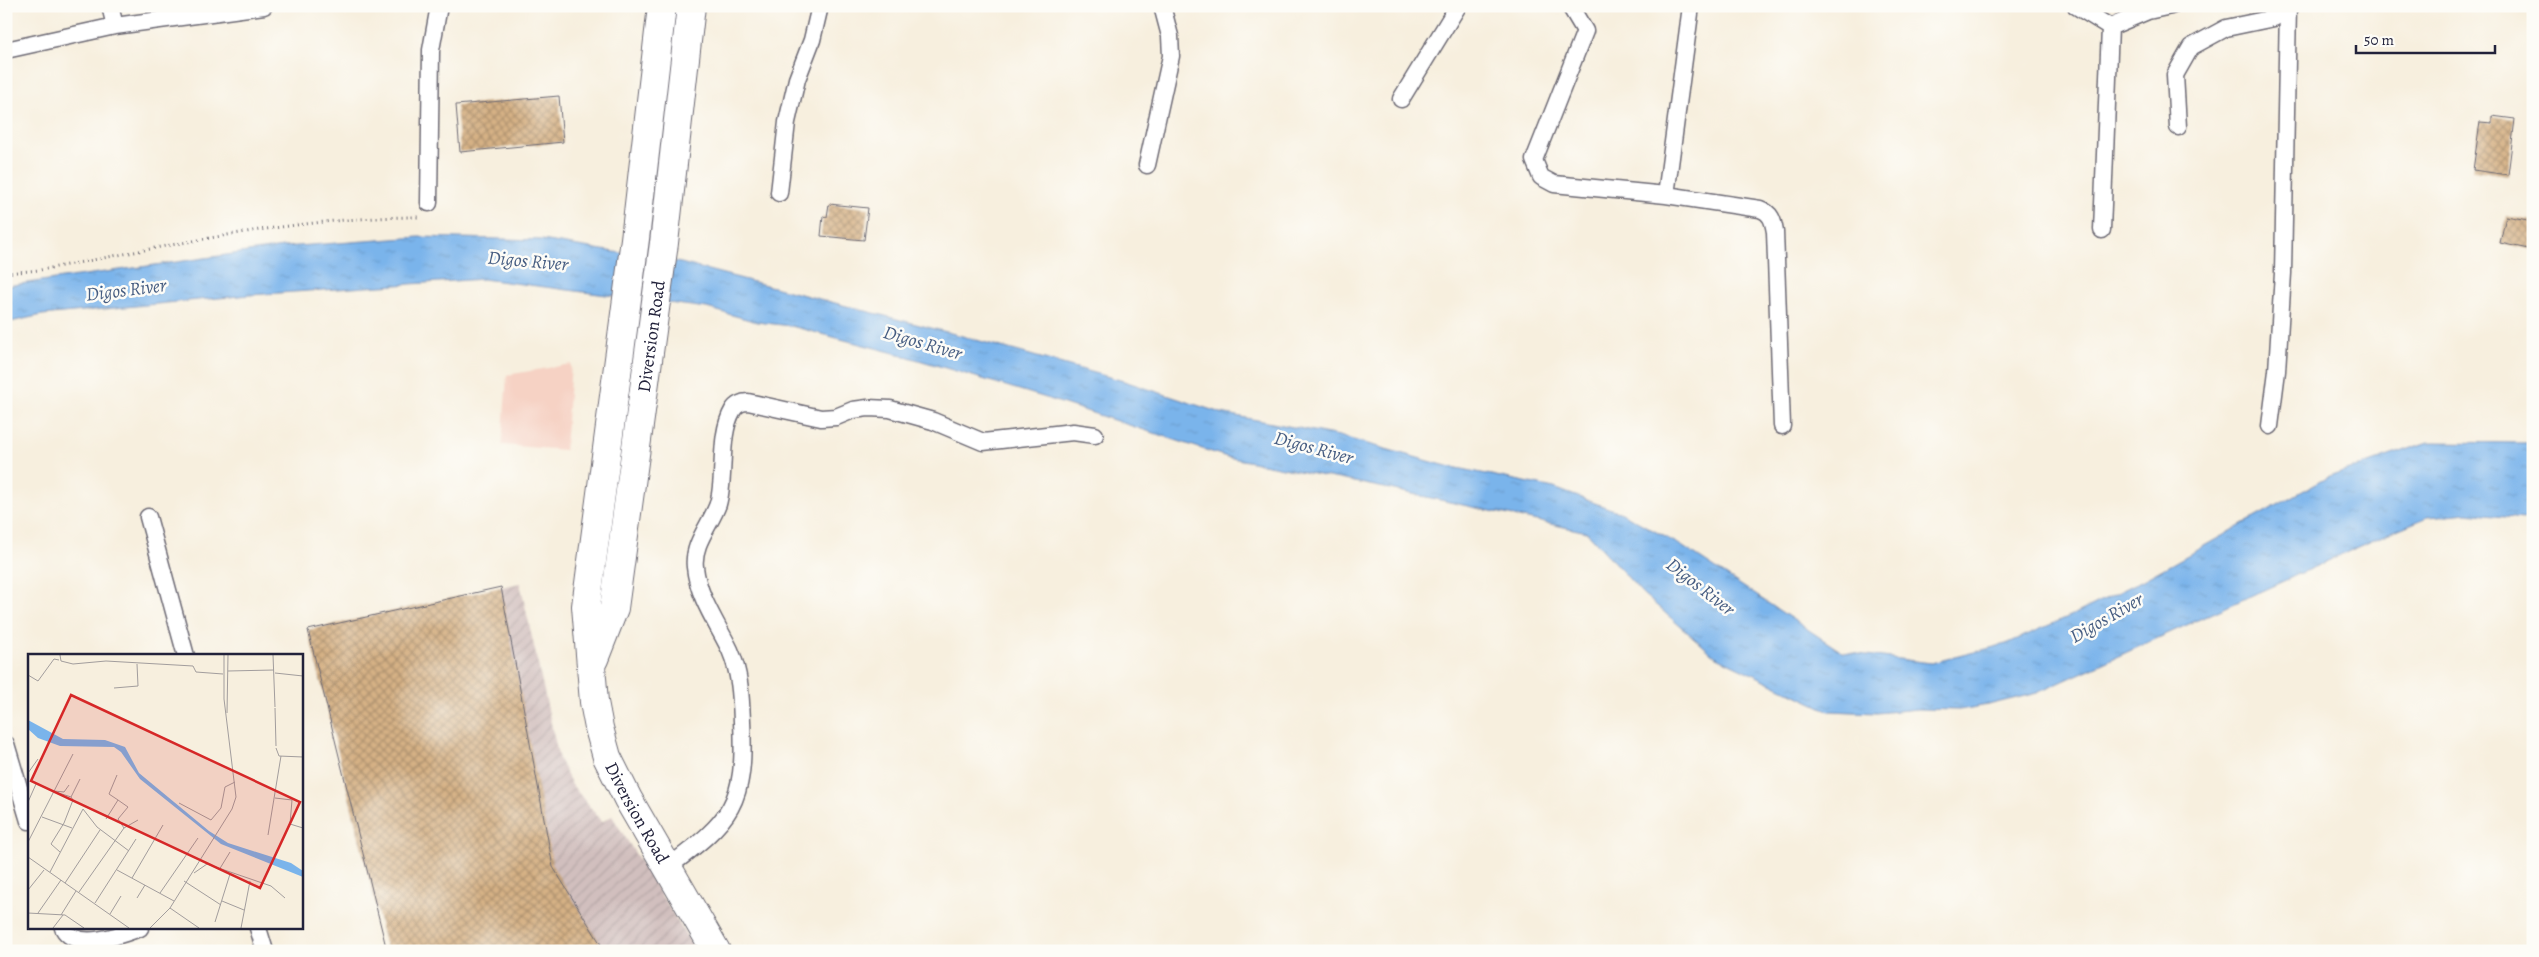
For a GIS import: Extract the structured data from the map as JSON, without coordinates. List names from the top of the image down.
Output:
{
  "streets": {
    "highway": ["Diversion Road"]
  },
  "water": ["Digos River"],
  "scale_bar": "50 m"
}
